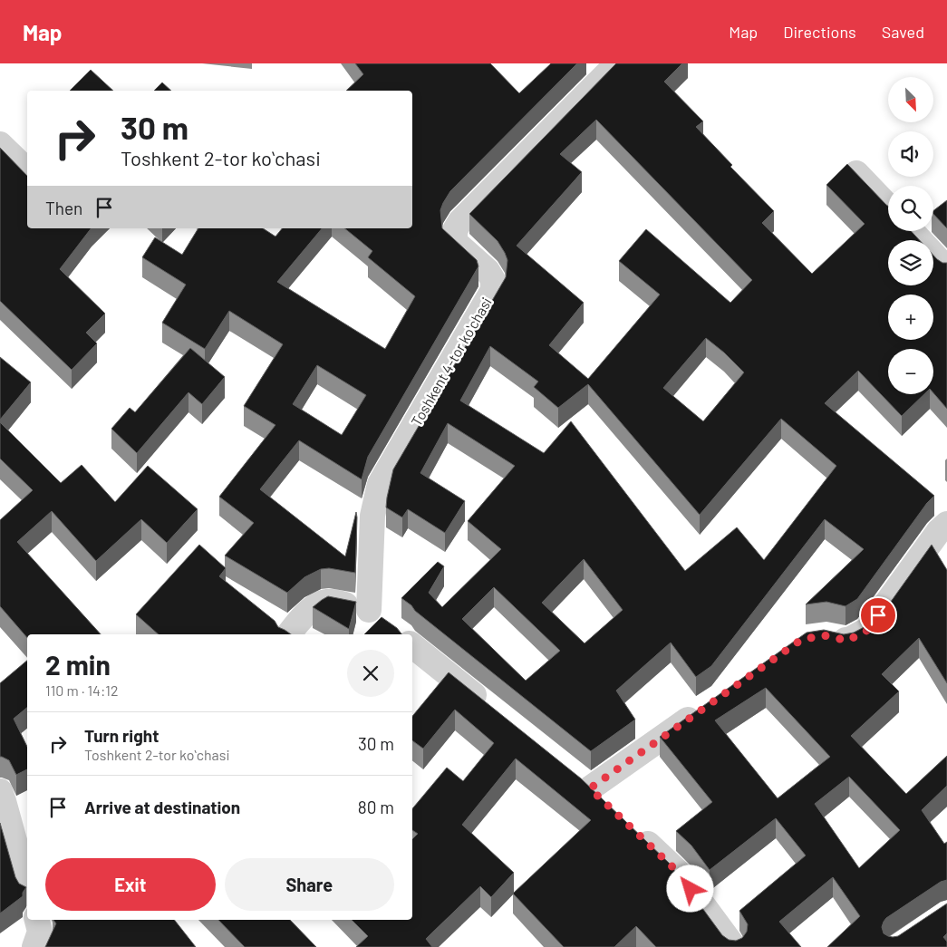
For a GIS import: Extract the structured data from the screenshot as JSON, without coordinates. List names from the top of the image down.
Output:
{
  "streets": {
    "street": ["Toshkent 4-tor koʻchasi"]
  },
  "north": "bottom right",
  "page": {
    "header": "Map",
    "nav": ["Map", "Directions", "Saved"],
    "map_buttons": ["+", "−"],
    "turn": ["30 m", "Toshkent 2-tor koʻchasi"],
    "then": "Then",
    "heading": ["2 min", "110 m · 14:12"],
    "list": [
      {
        "name": "Turn right",
        "note": "Toshkent 2-tor koʻchasi",
        "value": "30 m"
      },
      {
        "name": "Arrive at destination",
        "value": "80 m"
      }
    ],
    "buttons": ["Exit", "Share"]
  }
}
